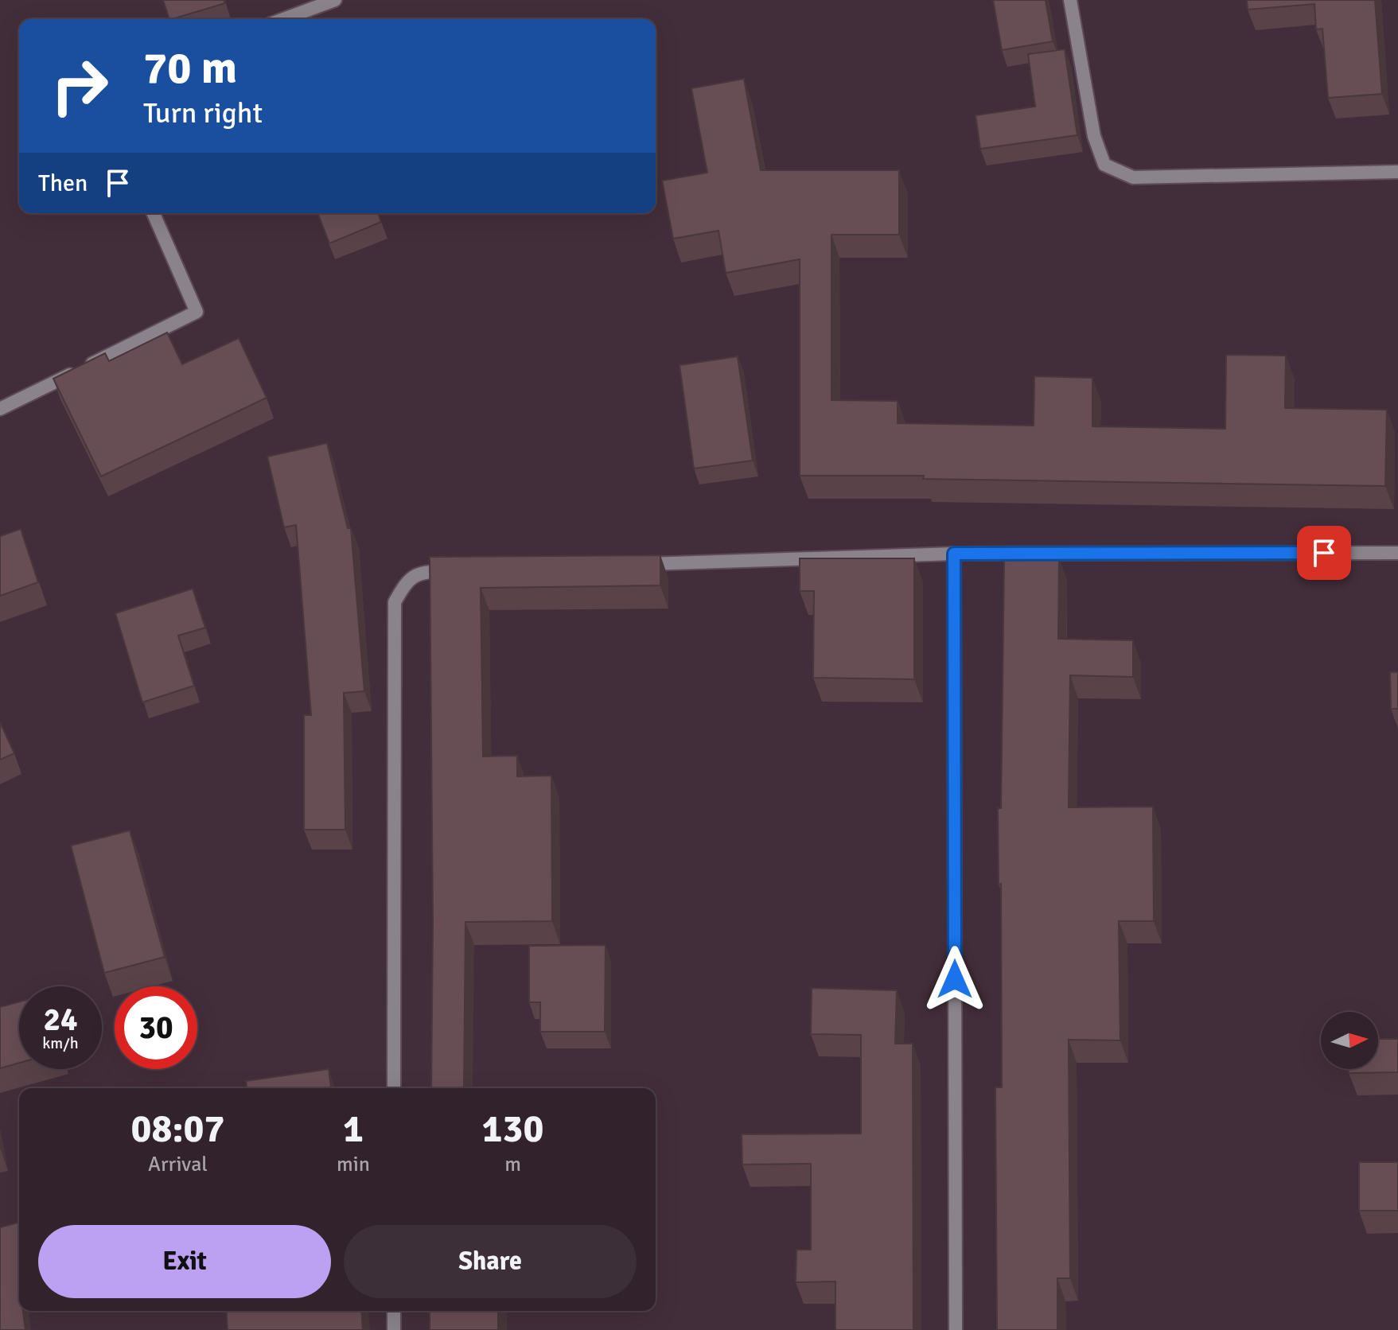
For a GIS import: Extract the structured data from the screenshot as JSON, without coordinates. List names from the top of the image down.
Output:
{
  "north": "right",
  "page": {
    "turn": ["70 m", "Turn right"],
    "then": "Then",
    "speed": "24 km/h",
    "limit": "30",
    "eta": [
      "08:07",
      "Arrival",
      "1",
      "min",
      "130",
      "m"
    ],
    "buttons": ["Exit", "Share"]
  }
}
